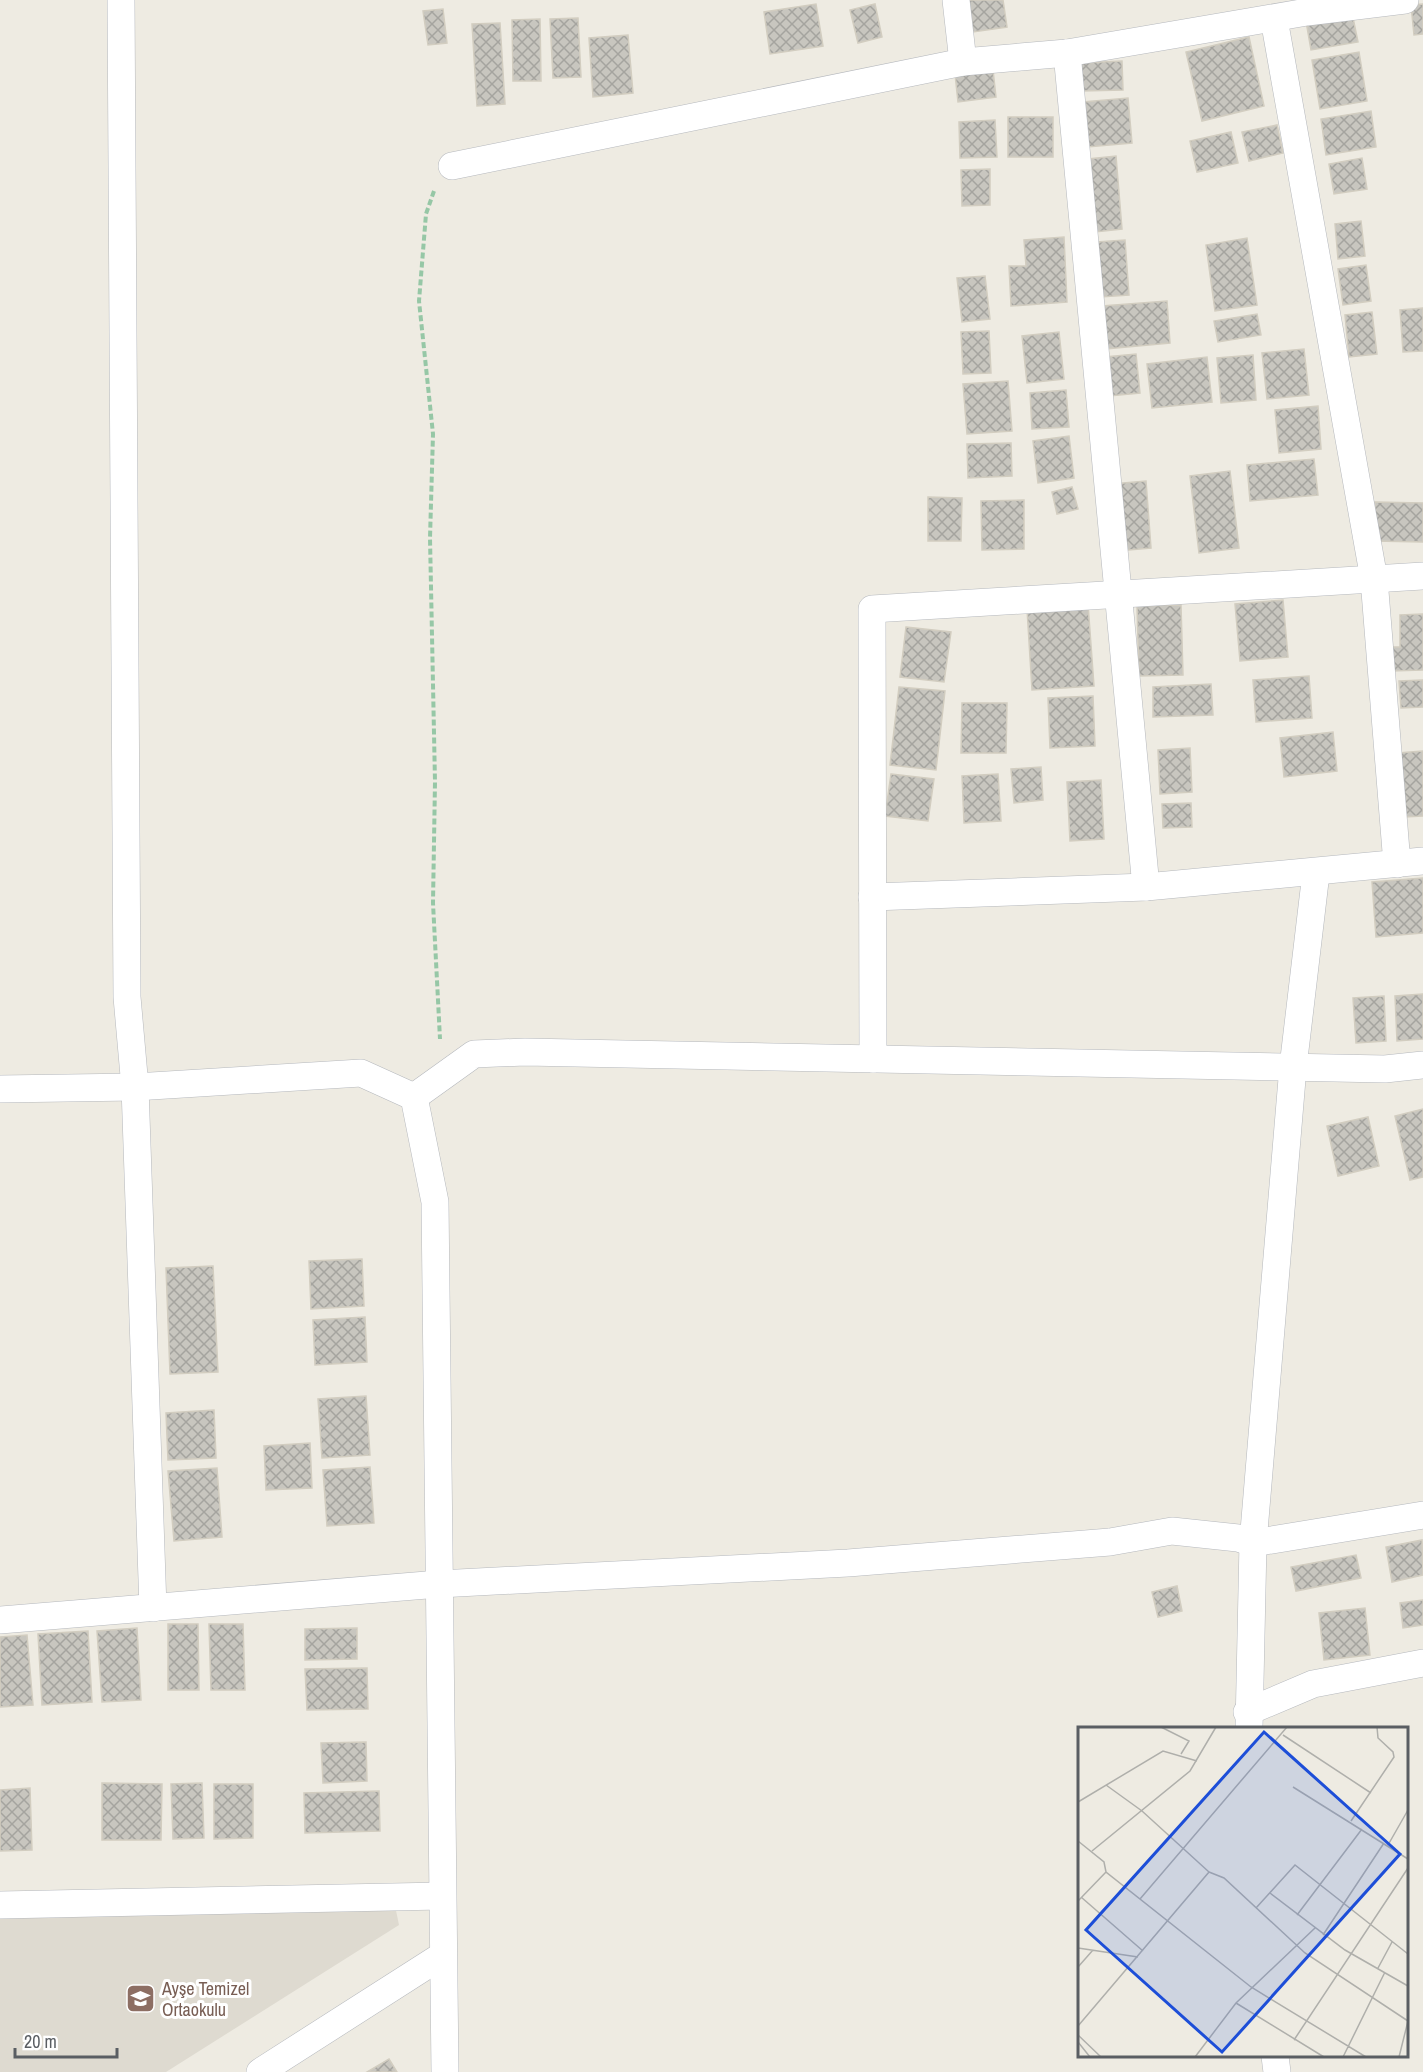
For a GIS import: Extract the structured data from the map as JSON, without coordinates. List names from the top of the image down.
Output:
{
  "places": {
    "school or university": ["Ayşe Temizel Ortaokulu"]
  },
  "scale_bar": "20 m"
}
